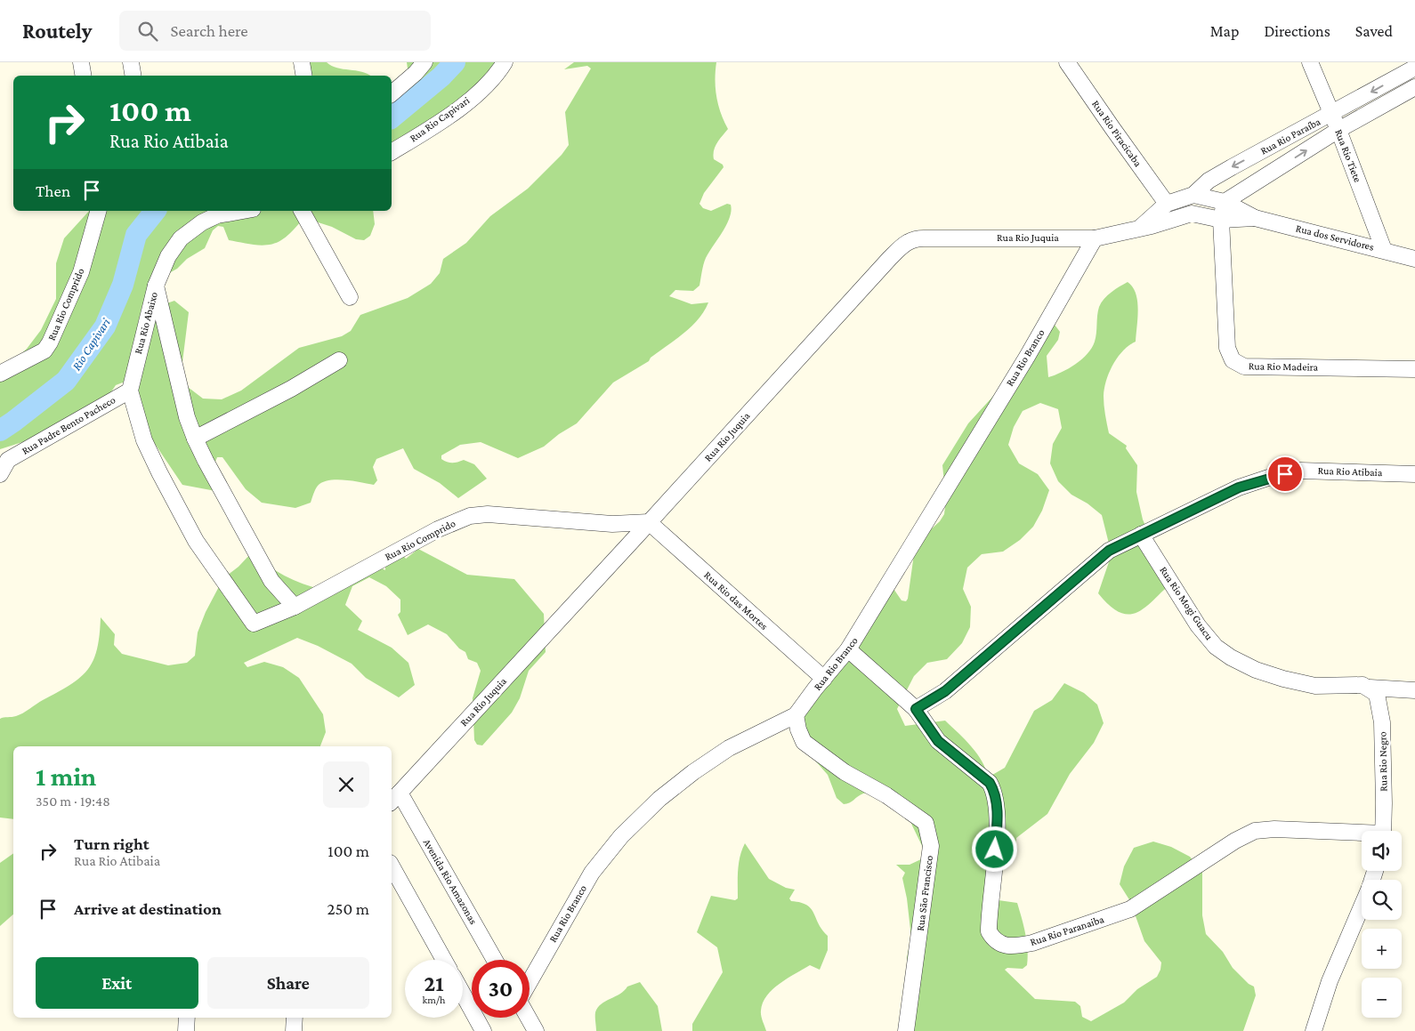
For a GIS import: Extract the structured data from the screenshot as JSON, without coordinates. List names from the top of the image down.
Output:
{
  "streets": {
    "street": [
      "Rua Rio Capivari",
      "Rua Rio Piracicaba",
      "Rua Rio Paraíba",
      "Rua Rio Tiete",
      "Rua Rio Juquia",
      "Rua dos Servidores",
      "Rua Rio Comprido",
      "Rua Rio Abaixo",
      "Rua Rio Branco",
      "Rua Rio Madeira",
      "Rua Padre Bento Pacheco",
      "Rua Rio Atibaia",
      "Rua Rio das Mortes",
      "Rua Rio Mogi Guacu",
      "Rua Rio Negro",
      "Avenida Rio Amazonas",
      "Rua São Francisco",
      "Rua Rio Paranaiba"
    ]
  },
  "crossings": [
    ["Rua Rio Piracicaba", "Rua Rio Paraíba"],
    ["Rua Rio Piracicaba", "Rua Rio Juquia"],
    ["Rua Rio Paraíba", "Rua Rio Tiete"],
    ["Rua Rio Paraíba", "Rua Rio Juquia"],
    ["Rua Rio Paraíba", "Rua dos Servidores"],
    ["Rua Rio Paraíba", "Rua Rio Madeira"],
    ["Rua Rio Tiete", "Rua dos Servidores"],
    ["Rua Rio Juquia", "Rua dos Servidores"],
    ["Rua Rio Juquia", "Rua Rio Comprido"],
    ["Rua Rio Juquia", "Rua Rio Branco"],
    ["Rua Rio Juquia", "Rua Rio das Mortes"],
    ["Rua Rio Juquia", "Avenida Rio Amazonas"],
    ["Rua dos Servidores", "Rua Rio Madeira"],
    ["Rua Rio Comprido", "Rua Rio Abaixo"],
    ["Rua Rio Comprido", "Rua Rio das Mortes"],
    ["Rua Rio Abaixo", "Rua Padre Bento Pacheco"],
    ["Rua Rio Branco", "Rua Rio das Mortes"],
    ["Rua Rio Branco", "Rua São Francisco"],
    ["Rua Rio Atibaia", "Rua Rio Mogi Guacu"],
    ["Rua Rio Atibaia", "Rua Rio Paranaiba"],
    ["Rua Rio Mogi Guacu", "Rua Rio Negro"]
  ],
  "water": ["Rio Capivari"],
  "page": {
    "header": "Routely",
    "search": "Search here",
    "nav": ["Map", "Directions", "Saved"],
    "turn": ["100 m", "Rua Rio Atibaia"],
    "then": "Then",
    "heading": ["1 min", "350 m · 19:48"],
    "list": [
      {
        "name": "Turn right",
        "note": "Rua Rio Atibaia",
        "value": "100 m"
      },
      {
        "name": "Arrive at destination",
        "value": "250 m"
      }
    ],
    "map_buttons": ["+", "−"],
    "buttons": ["Exit", "Share"],
    "speed": "21 km/h",
    "limit": "30"
  }
}
